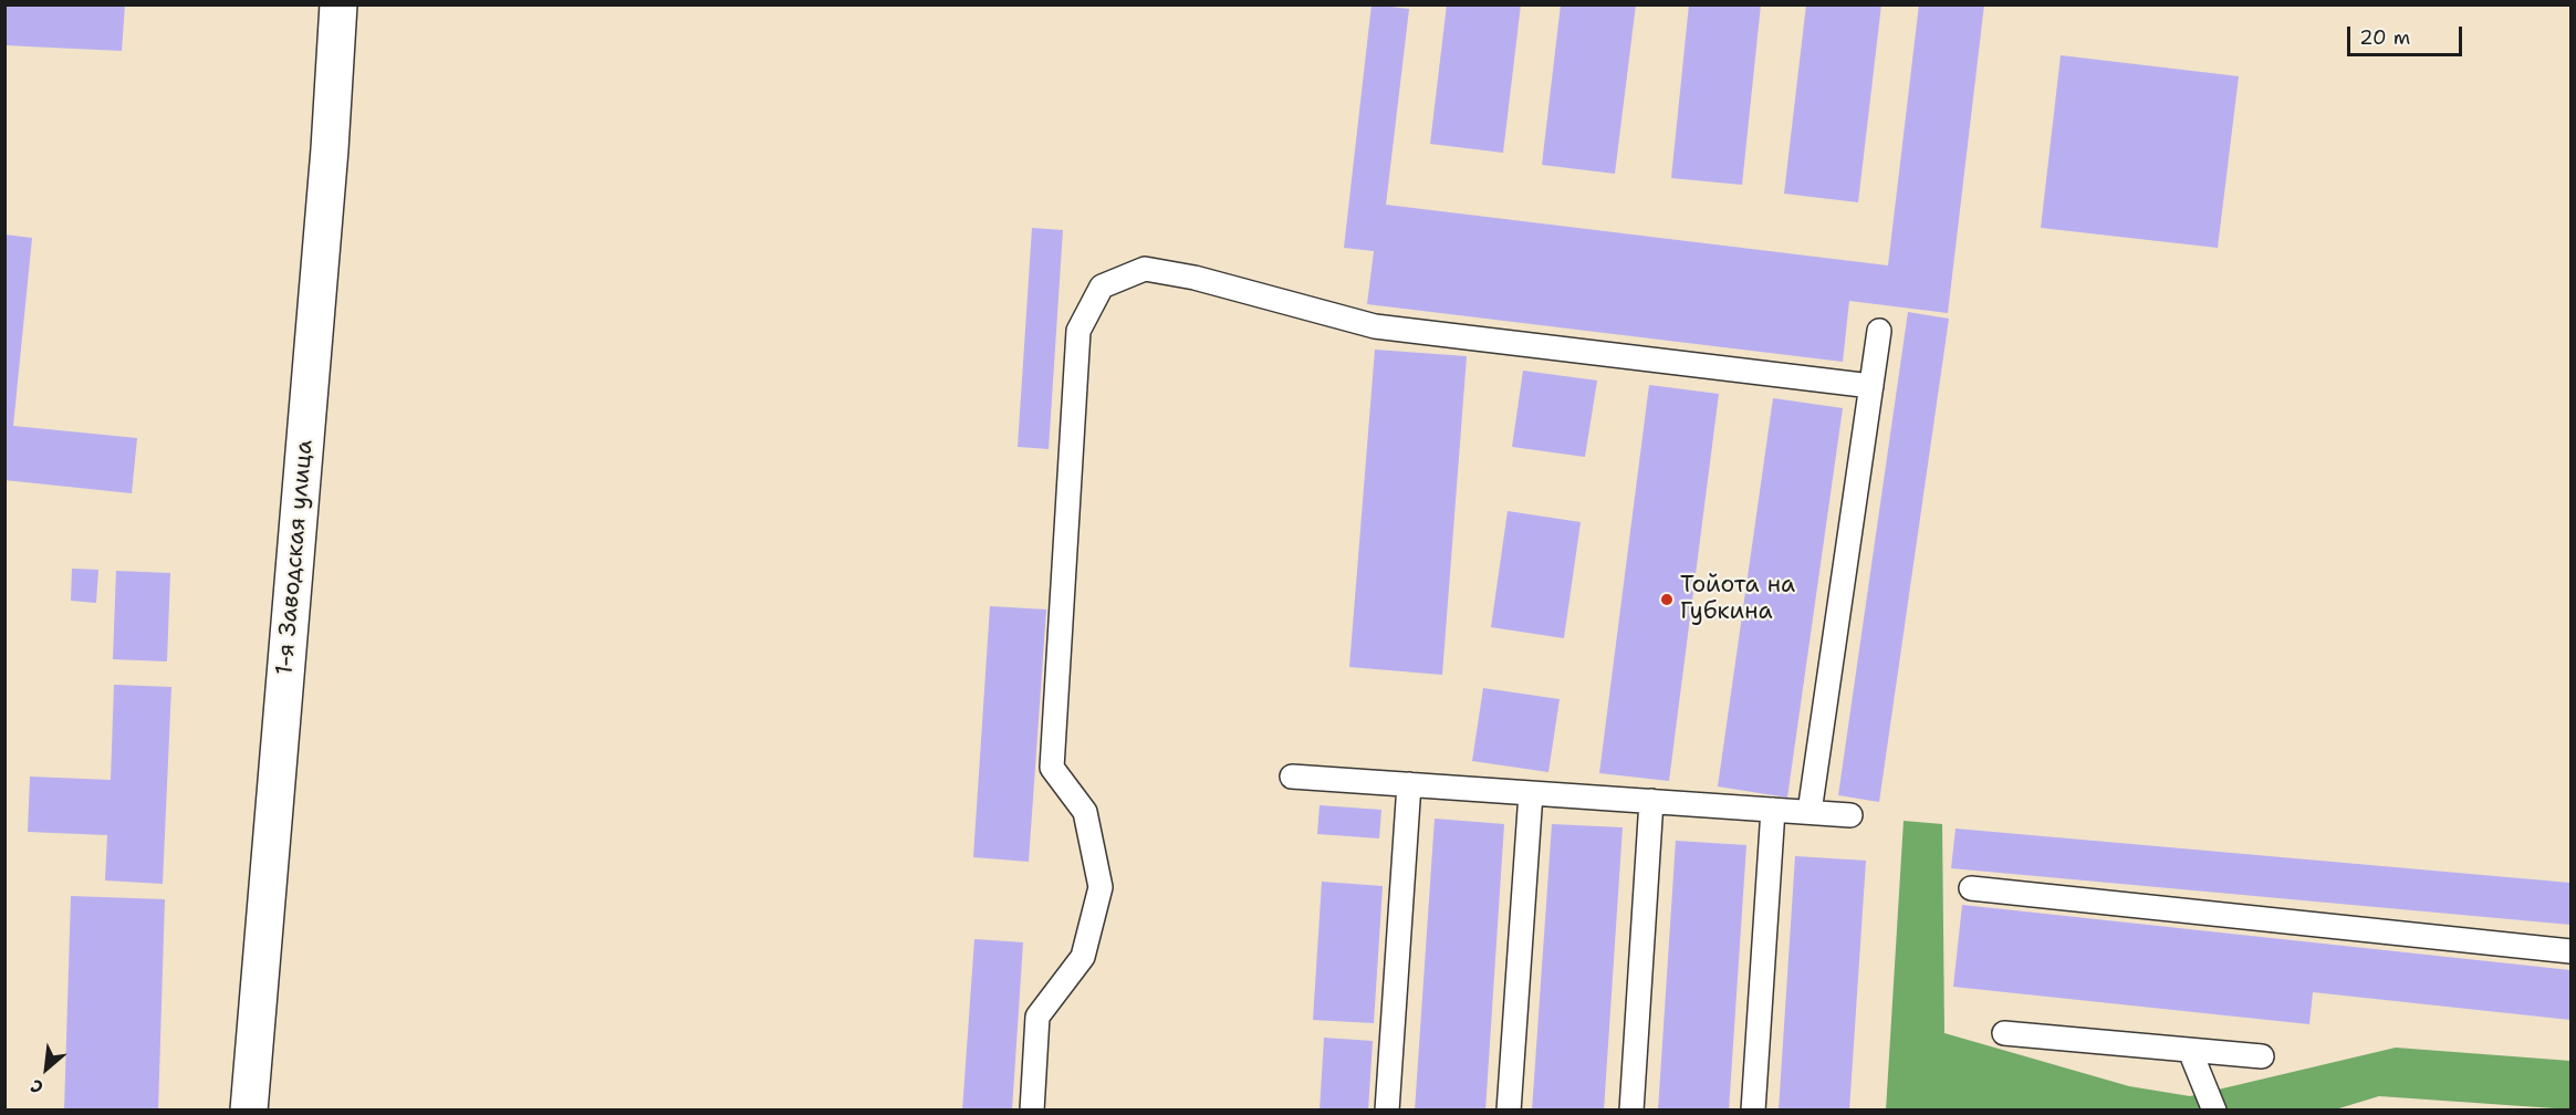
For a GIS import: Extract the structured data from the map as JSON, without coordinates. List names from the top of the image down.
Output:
{
  "streets": {
    "main road": ["1-я Заводская улица"]
  },
  "places": ["Тойота на Губкина"],
  "scale_bar": "20 m",
  "north": "bottom left"
}
